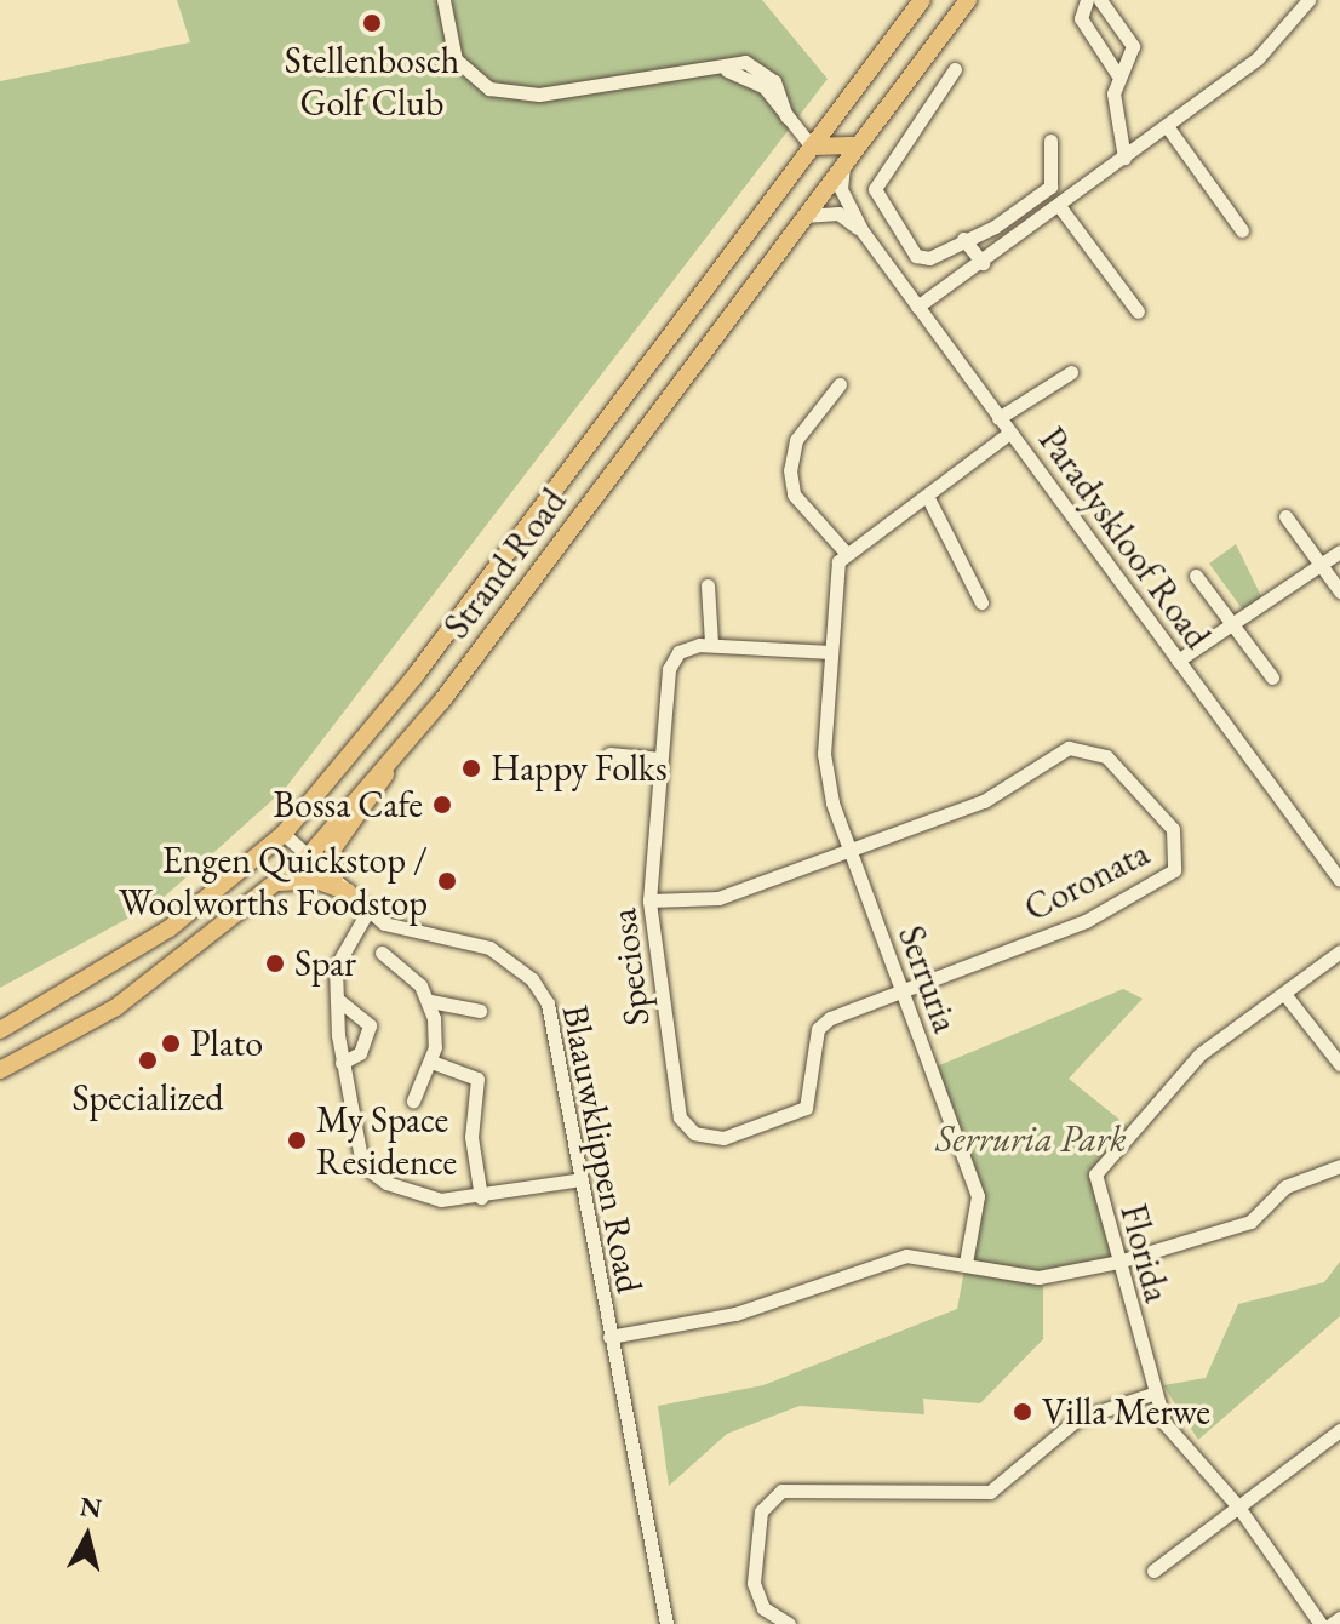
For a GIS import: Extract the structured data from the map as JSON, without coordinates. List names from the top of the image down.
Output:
{
  "streets": {
    "main road": ["Strand Road"],
    "street": [
      "Paradyskloof Road",
      "Coronata",
      "Speciosa",
      "Serruria",
      "Blaauwklippen Road",
      "Florida"
    ]
  },
  "crossings": [
    ["Paradyskloof Road", "Strand Road"],
    ["Strand Road", "Blaauwklippen Road"],
    ["Coronata", "Speciosa"],
    ["Coronata", "Serruria"],
    ["Speciosa", "Serruria"]
  ],
  "parks": ["Serruria Park"],
  "places": [
    "Stellenbosch Golf Club",
    "Happy Folks",
    "Bossa Cafe",
    "Engen Quickstop / Woolworths Foodstop",
    "Spar",
    "Plato",
    "Specialized",
    "My Space Residence",
    "Villa Merwe"
  ],
  "north": "top"
}
